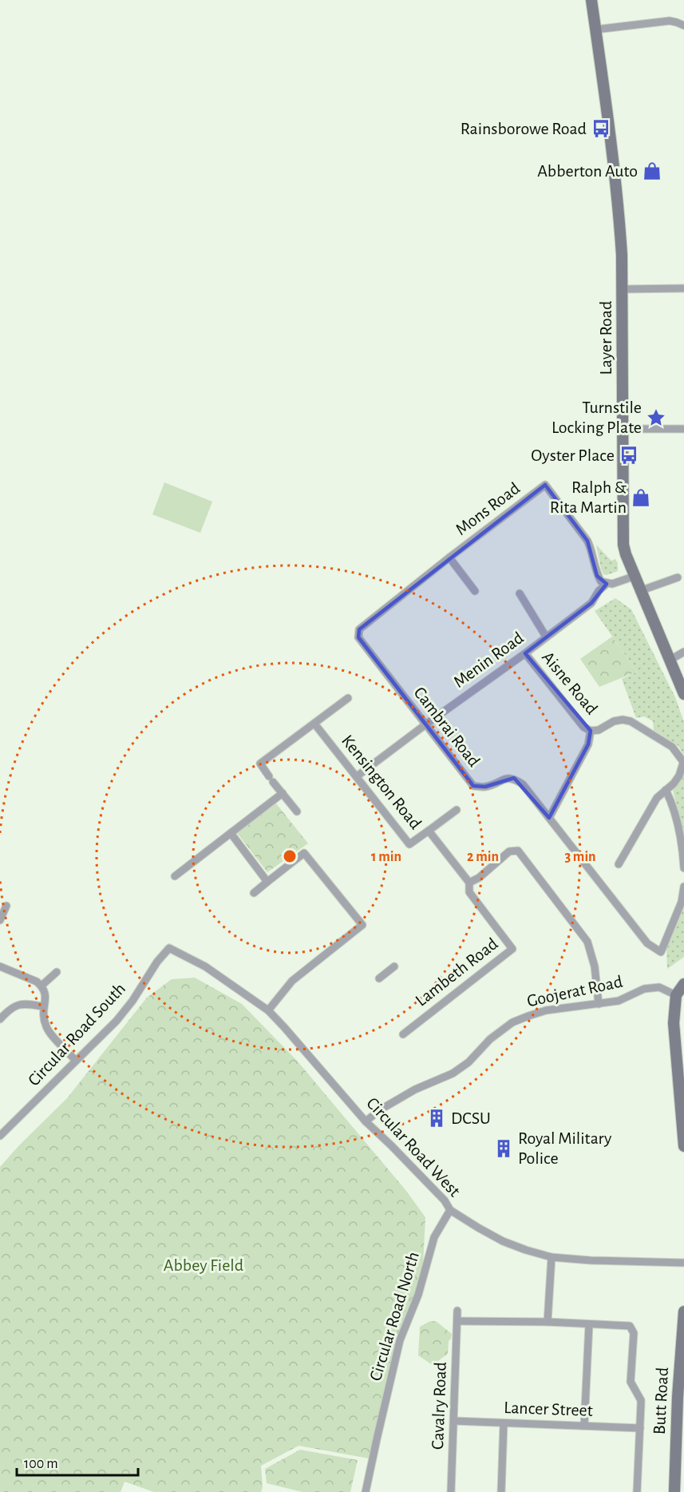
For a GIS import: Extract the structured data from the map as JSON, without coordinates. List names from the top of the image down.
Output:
{
  "streets": {
    "main road": ["Layer Road", "Butt Road"],
    "street": [
      "Mons Road",
      "Menin Road",
      "Aisne Road",
      "Cambrai Road",
      "Kensington Road",
      "Lambeth Road",
      "Goojerat Road",
      "Circular Road South",
      "Circular Road West",
      "Circular Road North",
      "Cavalry Road",
      "Lancer Street"
    ]
  },
  "crossings": [
    ["Mons Road", "Menin Road"],
    ["Mons Road", "Cambrai Road"],
    ["Menin Road", "Aisne Road"],
    ["Menin Road", "Cambrai Road"],
    ["Menin Road", "Kensington Road"],
    ["Aisne Road", "Cambrai Road"],
    ["Kensington Road", "Lambeth Road"],
    ["Goojerat Road", "Circular Road West"],
    ["Circular Road South", "Circular Road West"],
    ["Circular Road West", "Circular Road North"],
    ["Cavalry Road", "Lancer Street"]
  ],
  "parks": ["Abbey Field"],
  "places": {
    "bus stop": ["Rainsborowe Road", "Oyster Place"],
    "shop": ["Abberton Auto", "Ralph & Rita Martin"],
    "place": ["Turnstile Locking Plate"],
    "building": ["DCSU", "Royal Military Police"]
  },
  "scale_bar": "100 m",
  "rings": ["1 min", "2 min", "3 min"]
}
